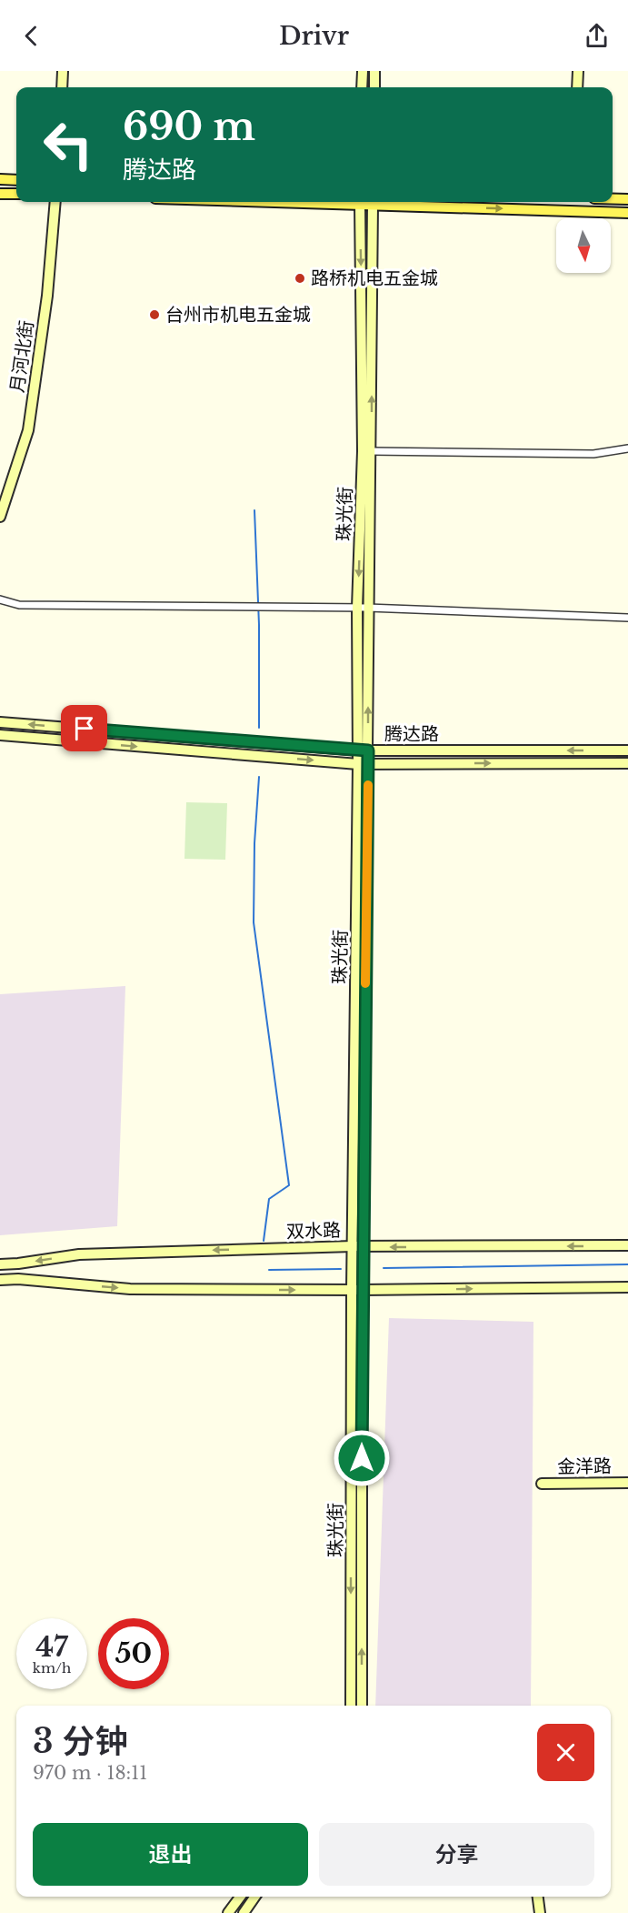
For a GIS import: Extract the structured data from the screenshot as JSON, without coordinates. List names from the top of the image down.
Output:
{
  "streets": {
    "main road": [
      "月河北街",
      "珠光街",
      "腾达路",
      "双水路",
      "金洋路"
    ]
  },
  "crossings": [
    ["珠光街", "腾达路"],
    ["珠光街", "双水路"]
  ],
  "places": ["路桥机电五金城", "台州市机电五金城"],
  "north": "bottom",
  "page": {
    "header": "Drivr",
    "turn": ["690 m", "腾达路"],
    "speed": "47 km/h",
    "limit": "50",
    "heading": ["3 分钟", "970 m · 18:11"],
    "buttons": ["退出", "分享"]
  }
}
